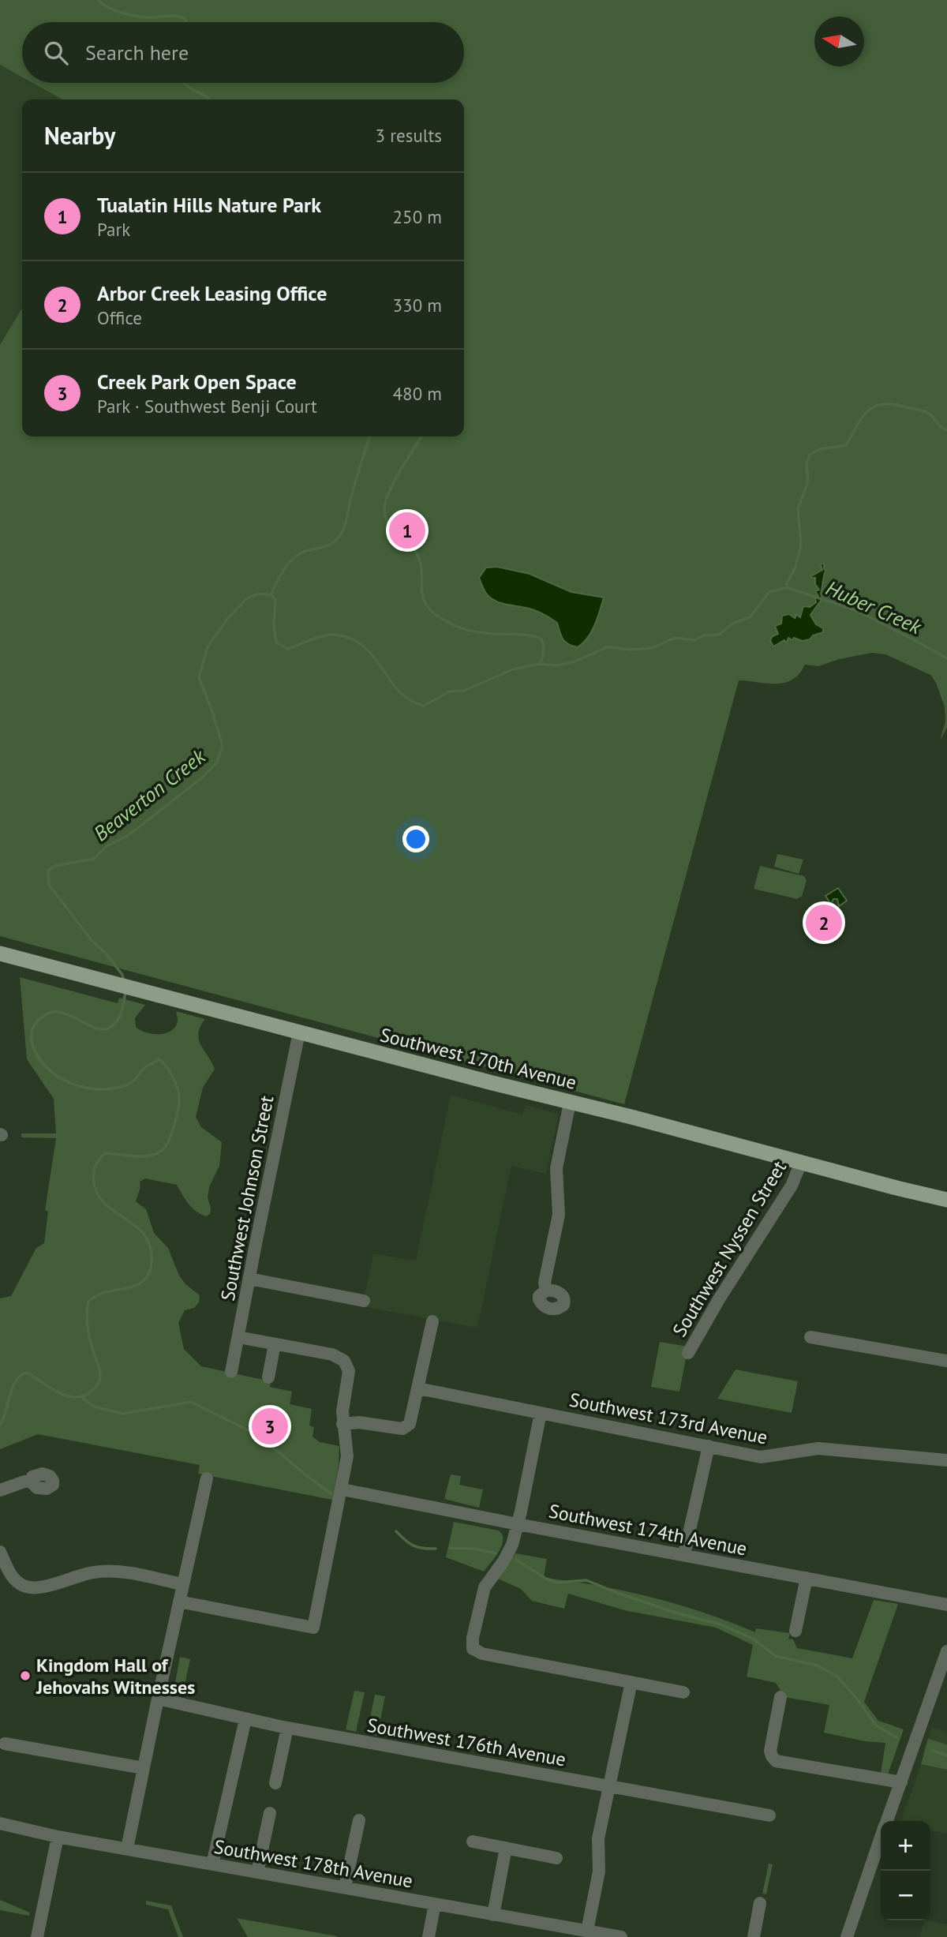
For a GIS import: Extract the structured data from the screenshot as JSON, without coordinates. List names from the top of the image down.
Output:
{
  "streets": {
    "main road": ["Southwest 170th Avenue"],
    "street": [
      "Southwest Johnson Street",
      "Southwest Nyssen Street",
      "Southwest 173rd Avenue",
      "Southwest 174th Avenue",
      "Southwest 176th Avenue",
      "Southwest 178th Avenue"
    ]
  },
  "crossings": [
    ["Southwest 170th Avenue", "Southwest Johnson Street"],
    ["Southwest 170th Avenue", "Southwest Nyssen Street"]
  ],
  "water": ["Huber Creek", "Beaverton Creek"],
  "places": ["Kingdom Hall of Jehovahs Witnesses"],
  "north": "left",
  "page": {
    "search": "Search here",
    "heading": ["Nearby", "3 results"],
    "list": [
      {
        "mark": "1",
        "name": "Tualatin Hills Nature Park",
        "note": "Park",
        "value": "250 m"
      },
      {
        "mark": "2",
        "name": "Arbor Creek Leasing Office",
        "note": "Office",
        "value": "330 m"
      },
      {
        "mark": "3",
        "name": "Creek Park Open Space",
        "note": "Park · Southwest Benji Court",
        "value": "480 m"
      }
    ],
    "pins": ["1", "2", "3"],
    "map_buttons": ["+", "−"]
  }
}
